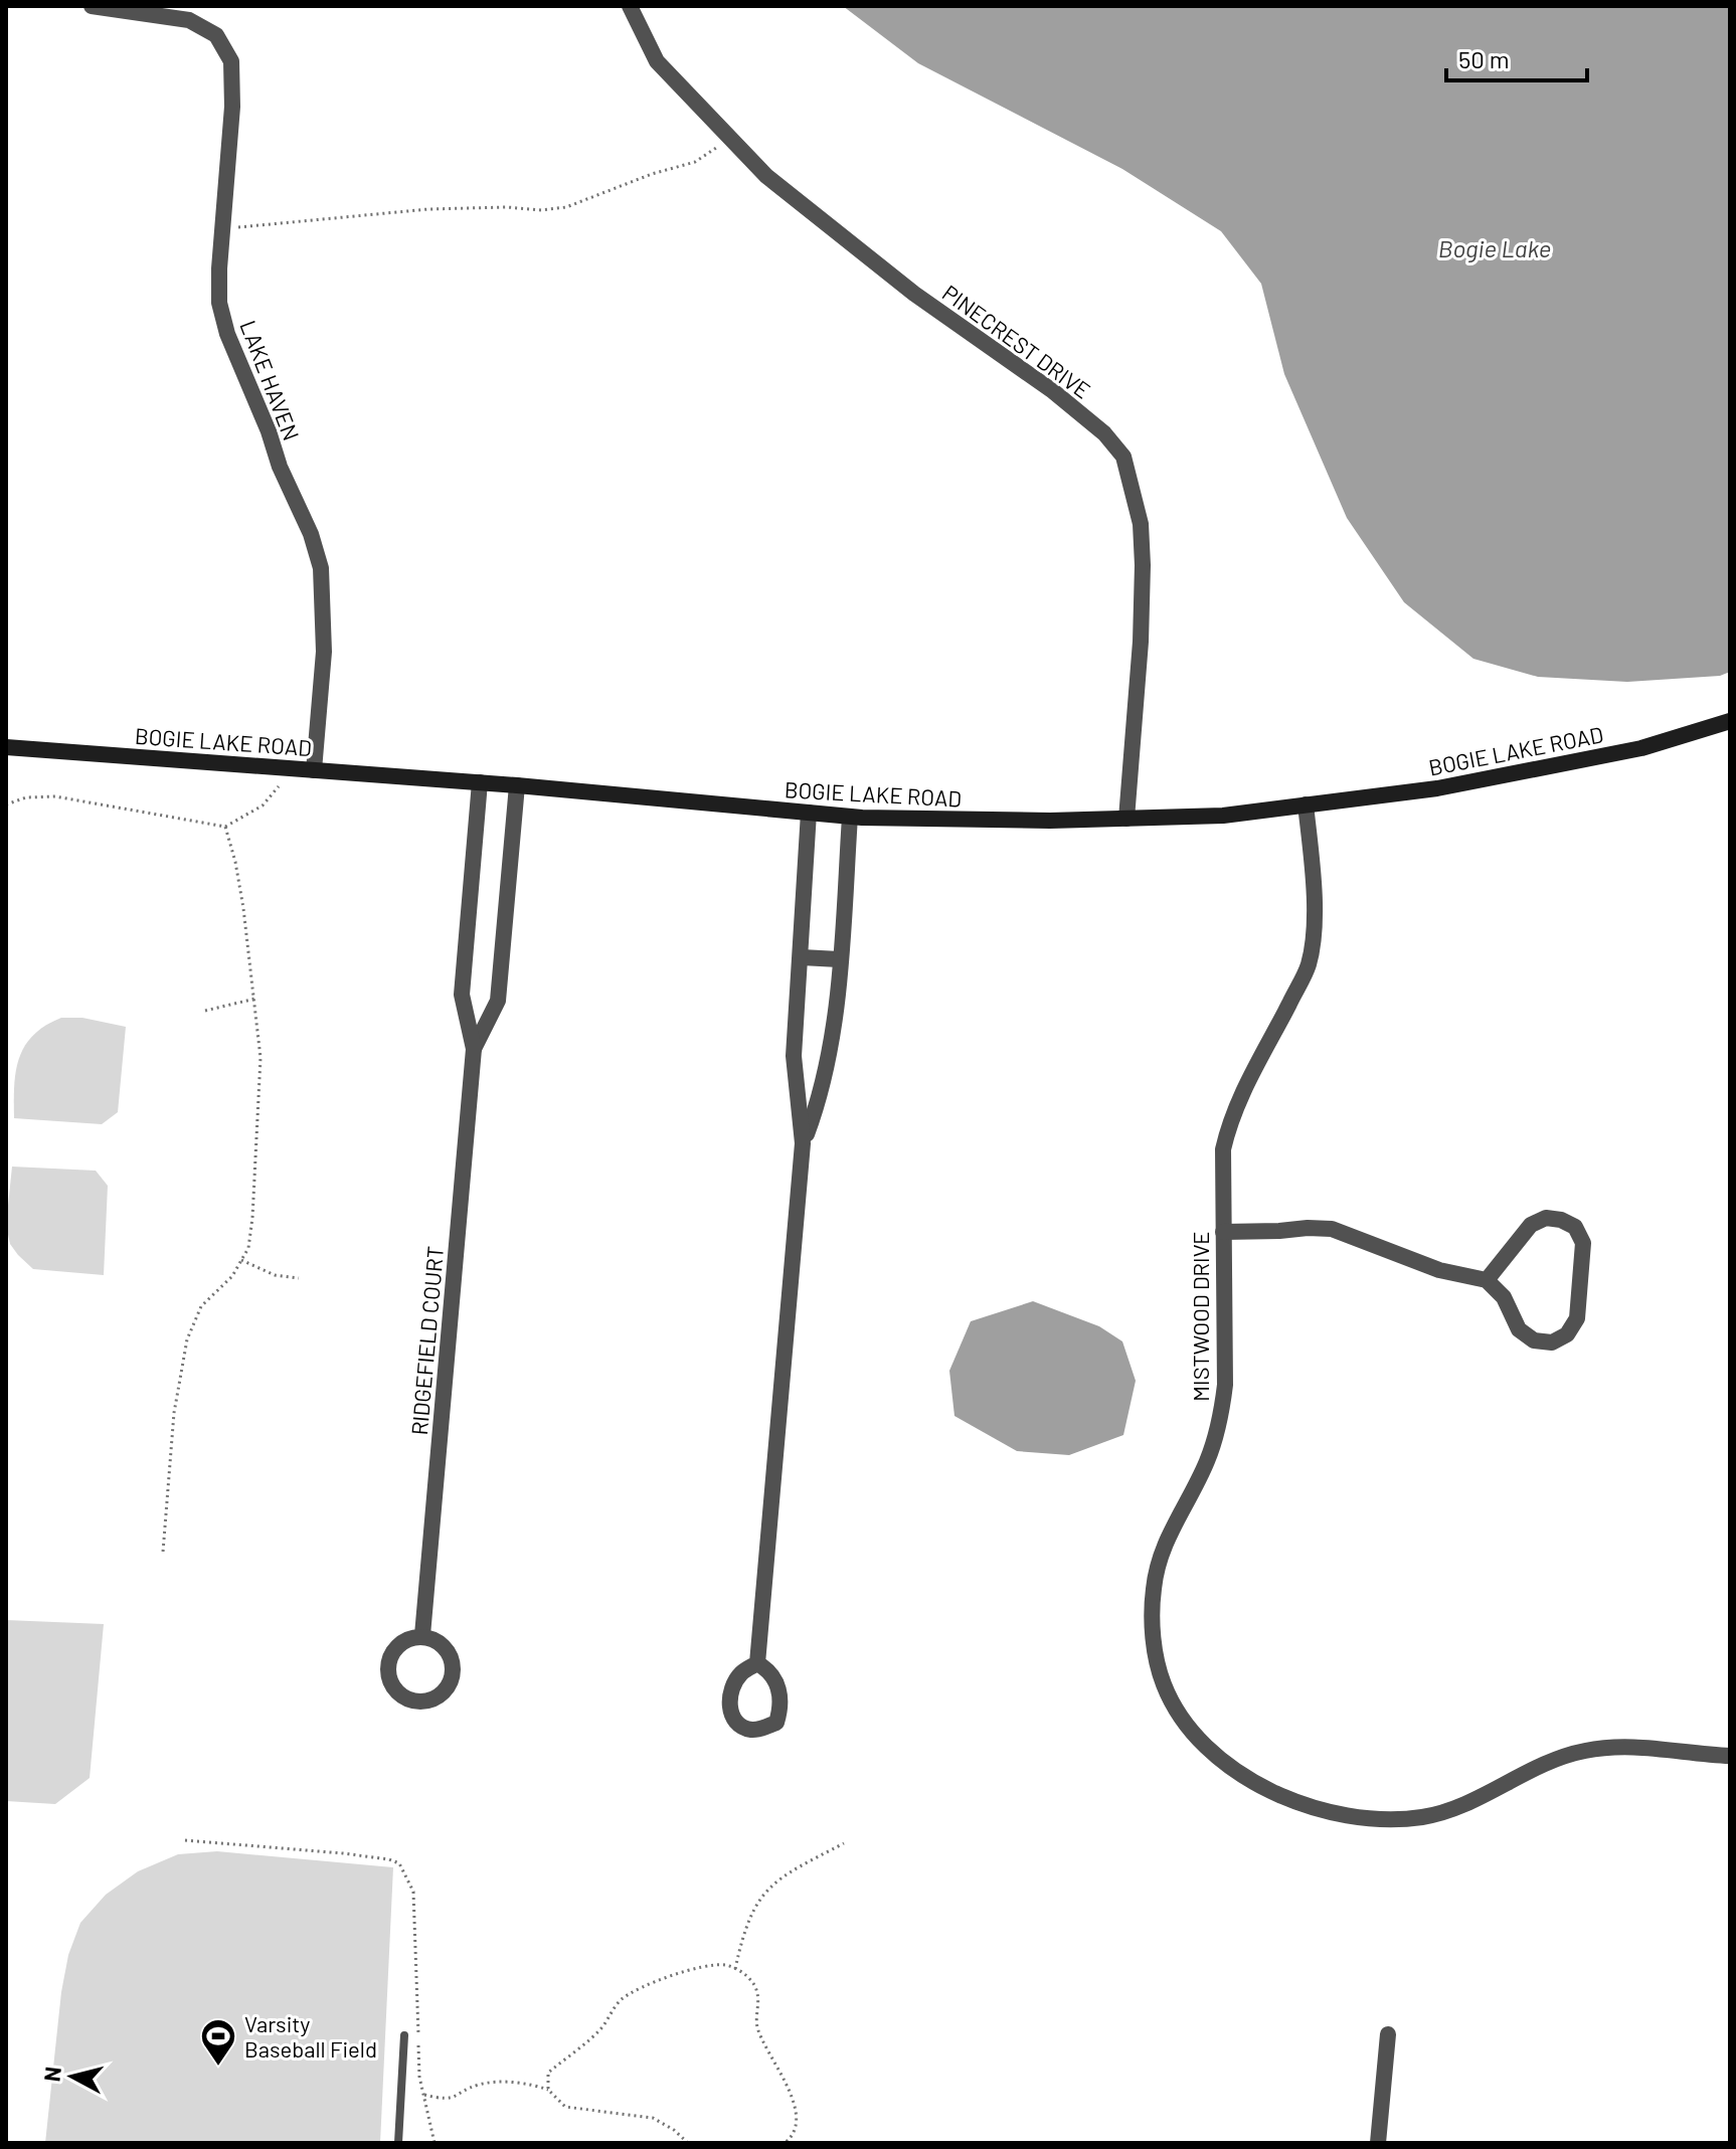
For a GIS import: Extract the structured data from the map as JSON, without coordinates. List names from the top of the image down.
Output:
{
  "streets": {
    "main road": ["BOGIE LAKE ROAD"],
    "street": [
      "PINECREST DRIVE",
      "LAKE HAVEN",
      "MISTWOOD DRIVE",
      "RIDGEFIELD COURT"
    ]
  },
  "crossings": [
    ["PINECREST DRIVE", "BOGIE LAKE ROAD"],
    ["LAKE HAVEN", "BOGIE LAKE ROAD"],
    ["BOGIE LAKE ROAD", "MISTWOOD DRIVE"],
    ["BOGIE LAKE ROAD", "RIDGEFIELD COURT"]
  ],
  "water": ["Bogie Lake"],
  "places": {
    "sports": ["Varsity Baseball Field"]
  },
  "scale_bar": "50 m",
  "north": "left"
}
